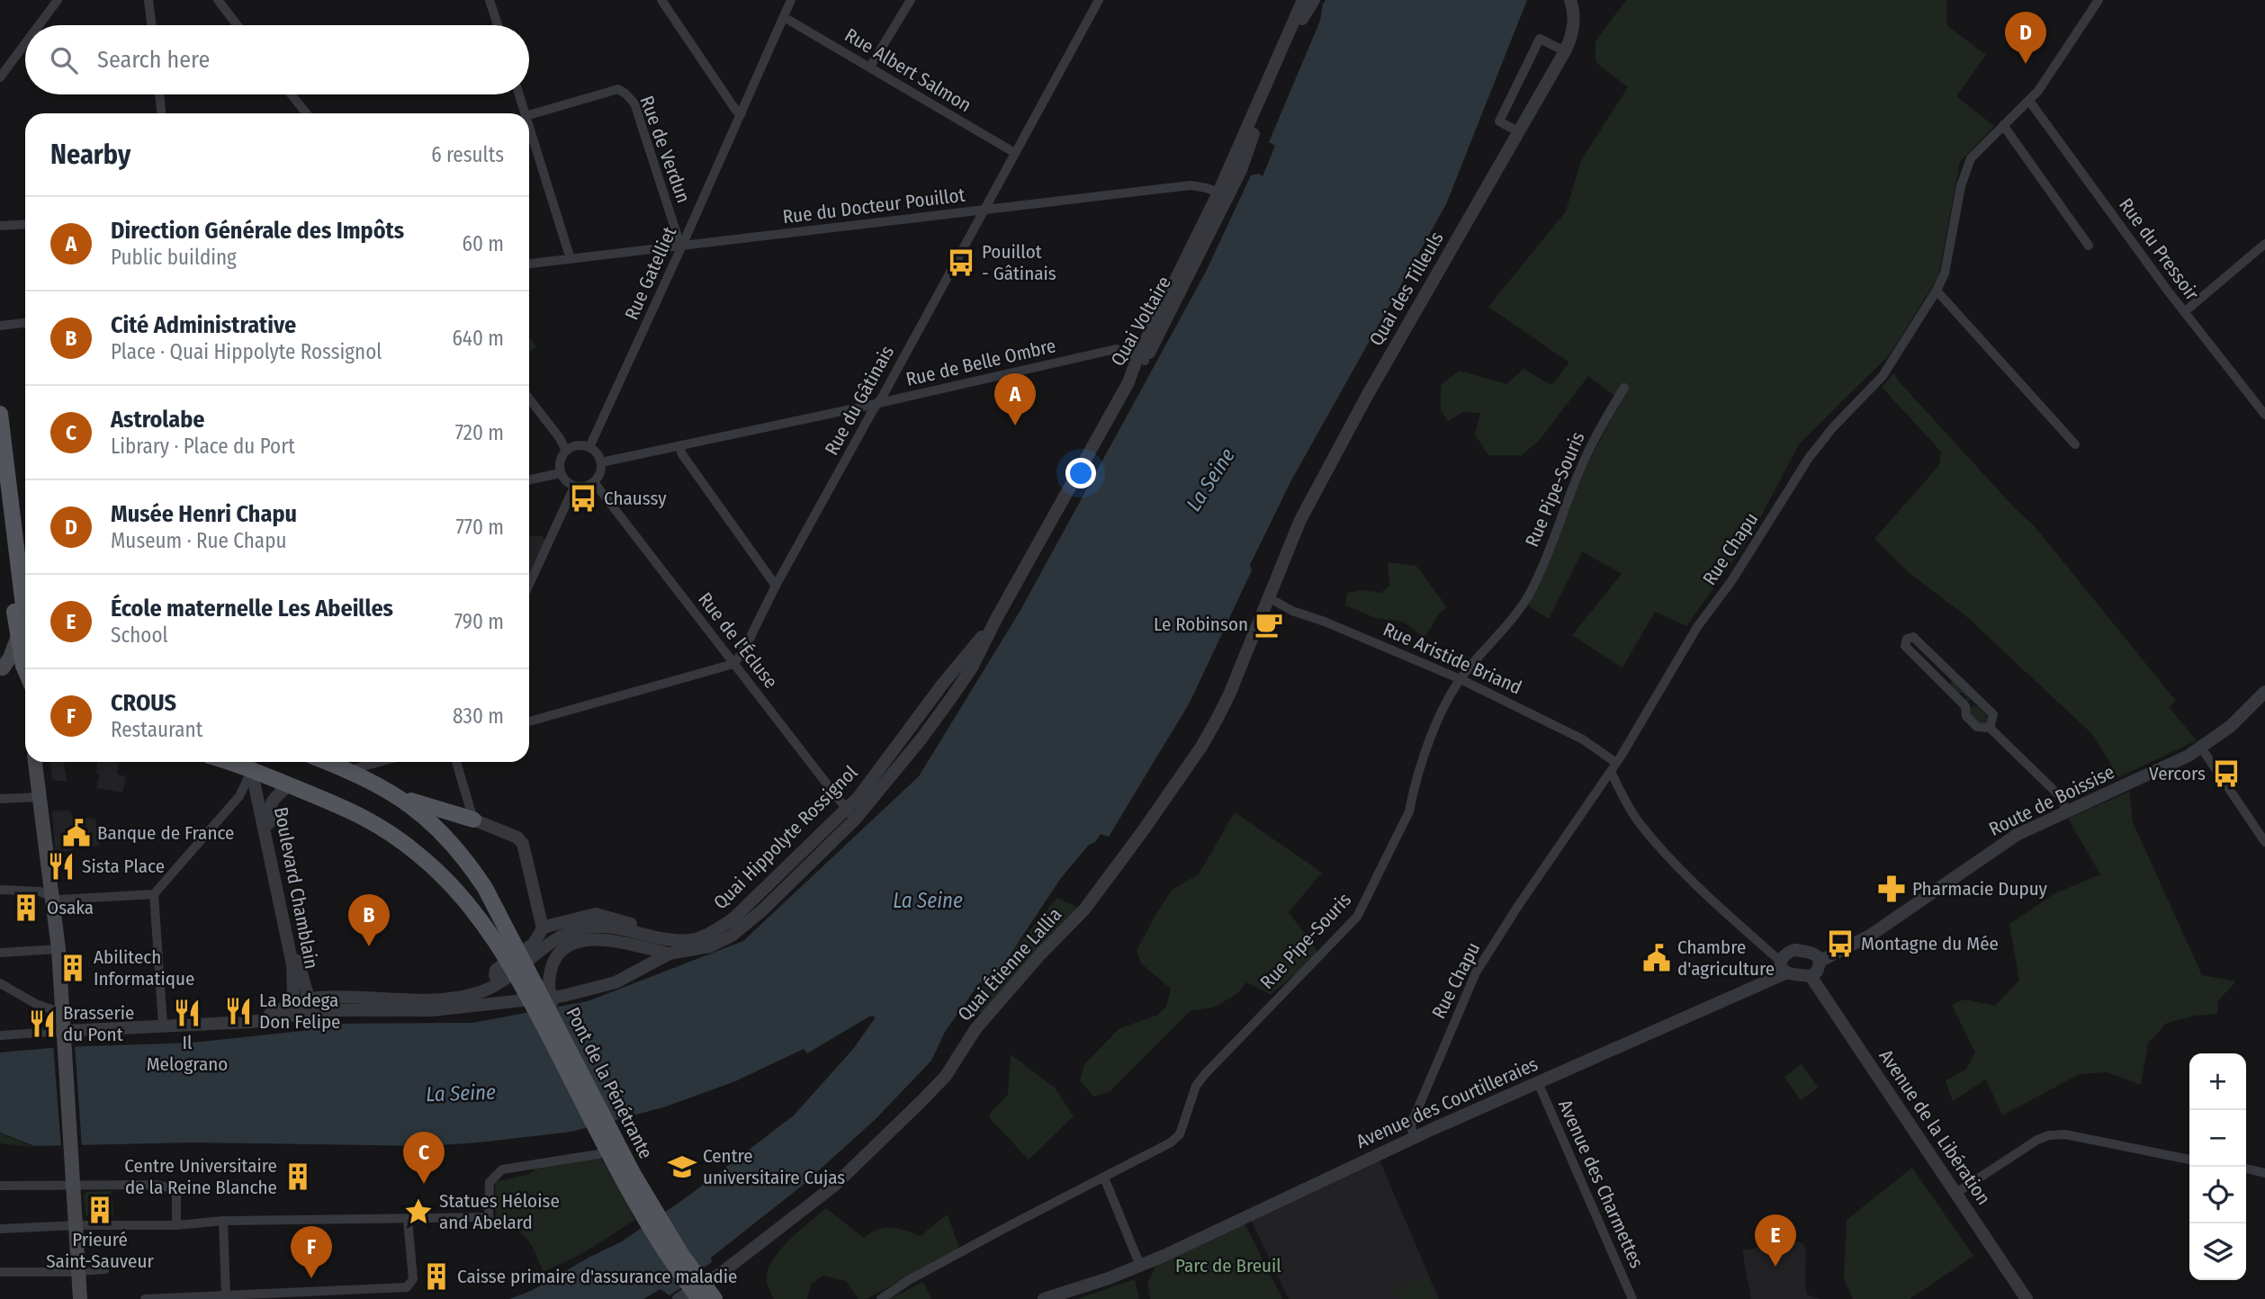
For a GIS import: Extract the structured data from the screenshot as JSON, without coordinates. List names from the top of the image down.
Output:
{
  "streets": {
    "main road": ["Boulevard Chamblain", "Pont de la Pénétrante"],
    "street": [
      "Rue Albert Salmon",
      "Rue de Verdun",
      "Rue du Docteur Pouillot",
      "Rue du Pressoir",
      "Rue Gatelliet",
      "Quai des Tilleuls",
      "Quai Voltaire",
      "Rue de Belle Ombre",
      "Rue du Gâtinais",
      "Rue Pipe-Souris",
      "Rue Chapu",
      "Rue de l'Écluse",
      "Rue Aristide Briand",
      "Route de Boissise",
      "Quai Hippolyte Rossignol",
      "Quai Étienne Lallia",
      "Avenue des Courtilleraies",
      "Avenue de la Libération",
      "Avenue des Charmettes"
    ]
  },
  "crossings": [
    ["Rue Albert Salmon", "Rue Gatelliet"],
    ["Rue Albert Salmon", "Rue du Gâtinais"],
    ["Rue de Verdun", "Rue du Docteur Pouillot"],
    ["Rue de Verdun", "Rue Gatelliet"],
    ["Rue du Docteur Pouillot", "Rue Gatelliet"],
    ["Rue du Docteur Pouillot", "Quai Voltaire"],
    ["Rue du Docteur Pouillot", "Rue du Gâtinais"],
    ["Rue du Pressoir", "Rue Chapu"],
    ["Rue Gatelliet", "Rue de Belle Ombre"],
    ["Rue Gatelliet", "Rue de l'Écluse"],
    ["Quai des Tilleuls", "Rue Aristide Briand"],
    ["Quai des Tilleuls", "Quai Étienne Lallia"],
    ["Quai Voltaire", "Rue de Belle Ombre"],
    ["Quai Voltaire", "Quai Hippolyte Rossignol"],
    ["Rue de Belle Ombre", "Rue du Gâtinais"],
    ["Rue de Belle Ombre", "Rue de l'Écluse"],
    ["Rue du Gâtinais", "Rue de l'Écluse"],
    ["Rue Pipe-Souris", "Rue Aristide Briand"],
    ["Rue Chapu", "Rue Aristide Briand"],
    ["Rue Chapu", "Avenue des Courtilleraies"],
    ["Rue de l'Écluse", "Quai Hippolyte Rossignol"],
    ["Rue Aristide Briand", "Quai Étienne Lallia"],
    ["Rue Aristide Briand", "Avenue des Courtilleraies"],
    ["Route de Boissise", "Avenue des Courtilleraies"],
    ["Quai Hippolyte Rossignol", "Boulevard Chamblain"],
    ["Boulevard Chamblain", "Pont de la Pénétrante"],
    ["Quai Étienne Lallia", "Pont de la Pénétrante"],
    ["Avenue des Courtilleraies", "Avenue des Charmettes"]
  ],
  "water": ["La Seine"],
  "parks": ["Parc de Breuil"],
  "places": {
    "bus stop": [
      "Pouillot - Gâtinais",
      "Chaussy",
      "Vercors",
      "Montagne du Mée"
    ],
    "cafe": ["Le Robinson"],
    "public building": ["Banque de France", "Chambre d'agriculture"],
    "restaurant": [
      "Sista Place",
      "La Bodega Don Felipe",
      "Il Melograno",
      "Brasserie du Pont"
    ],
    "pharmacy": ["Pharmacie Dupuy"],
    "building": [
      "Osaka",
      "Abilitech Informatique",
      "Centre Universitaire de la Reine Blanche",
      "Prieuré Saint-Sauveur",
      "Caisse primaire d'assurance maladie"
    ],
    "school or university": ["Centre universitaire Cujas"],
    "place": ["Statues Héloise and Abelard"]
  },
  "page": {
    "pins": [
      "D",
      "A",
      "B",
      "C",
      "E",
      "F"
    ],
    "search": "Search here",
    "heading": ["Nearby", "6 results"],
    "list": [
      {
        "mark": "A",
        "name": "Direction Générale des Impôts",
        "note": "Public building",
        "value": "60 m"
      },
      {
        "mark": "B",
        "name": "Cité Administrative",
        "note": "Place · Quai Hippolyte Rossignol",
        "value": "640 m"
      },
      {
        "mark": "C",
        "name": "Astrolabe",
        "note": "Library · Place du Port",
        "value": "720 m"
      },
      {
        "mark": "D",
        "name": "Musée Henri Chapu",
        "note": "Museum · Rue Chapu",
        "value": "770 m"
      },
      {
        "mark": "E",
        "name": "École maternelle Les Abeilles",
        "note": "School",
        "value": "790 m"
      },
      {
        "mark": "F",
        "name": "CROUS",
        "note": "Restaurant",
        "value": "830 m"
      }
    ],
    "map_buttons": ["+", "−"]
  }
}
